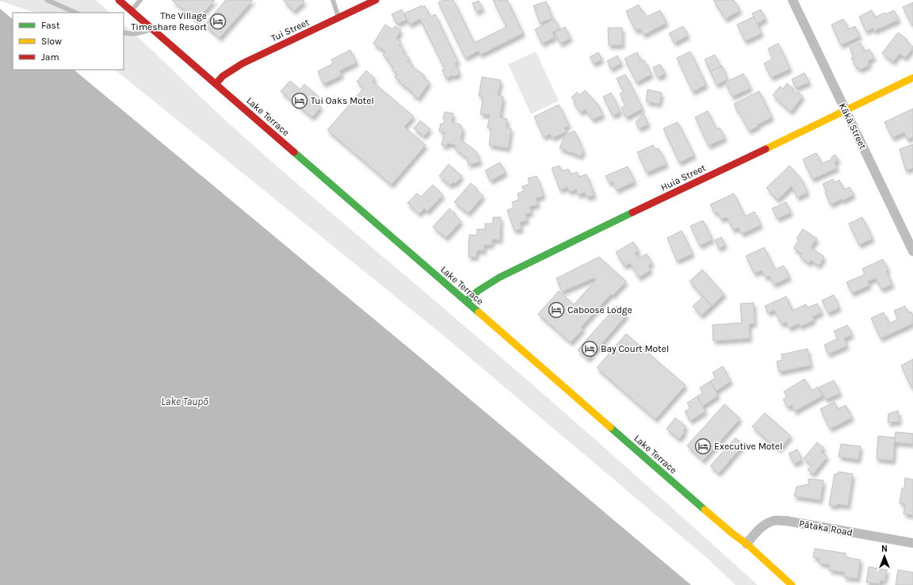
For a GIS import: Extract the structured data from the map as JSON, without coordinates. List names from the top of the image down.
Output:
{
  "streets": {
    "main road": ["Tui Street", "Lake Terrace", "Huia Street"],
    "street": ["Kākā Street", "Pātaka Road"]
  },
  "crossings": [
    ["Tui Street", "Lake Terrace"],
    ["Lake Terrace", "Huia Street"],
    ["Lake Terrace", "Pātaka Road"],
    ["Kākā Street", "Huia Street"]
  ],
  "water": ["Lake Taupō"],
  "places": {
    "hotel": [
      "The Village Timeshare Resort",
      "Tui Oaks Motel",
      "Caboose Lodge",
      "Bay Court Motel",
      "Executive Motel"
    ]
  },
  "legend": ["Fast", "Slow", "Jam"],
  "north": "top"
}
